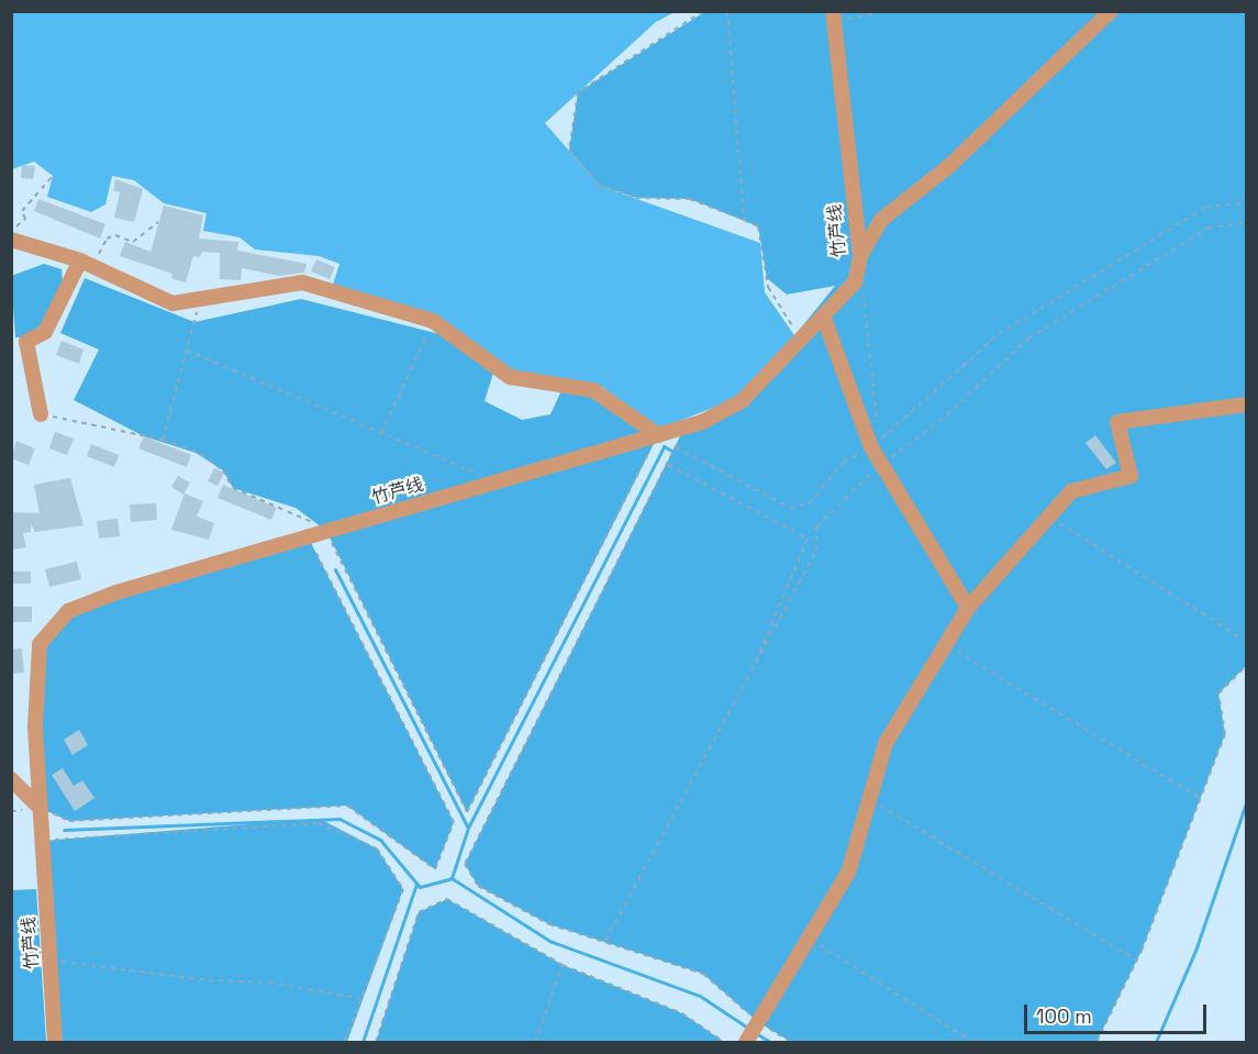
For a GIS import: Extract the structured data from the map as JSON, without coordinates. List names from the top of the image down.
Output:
{
  "streets": {
    "street": ["竹芦线"]
  },
  "scale_bar": "100 m"
}
